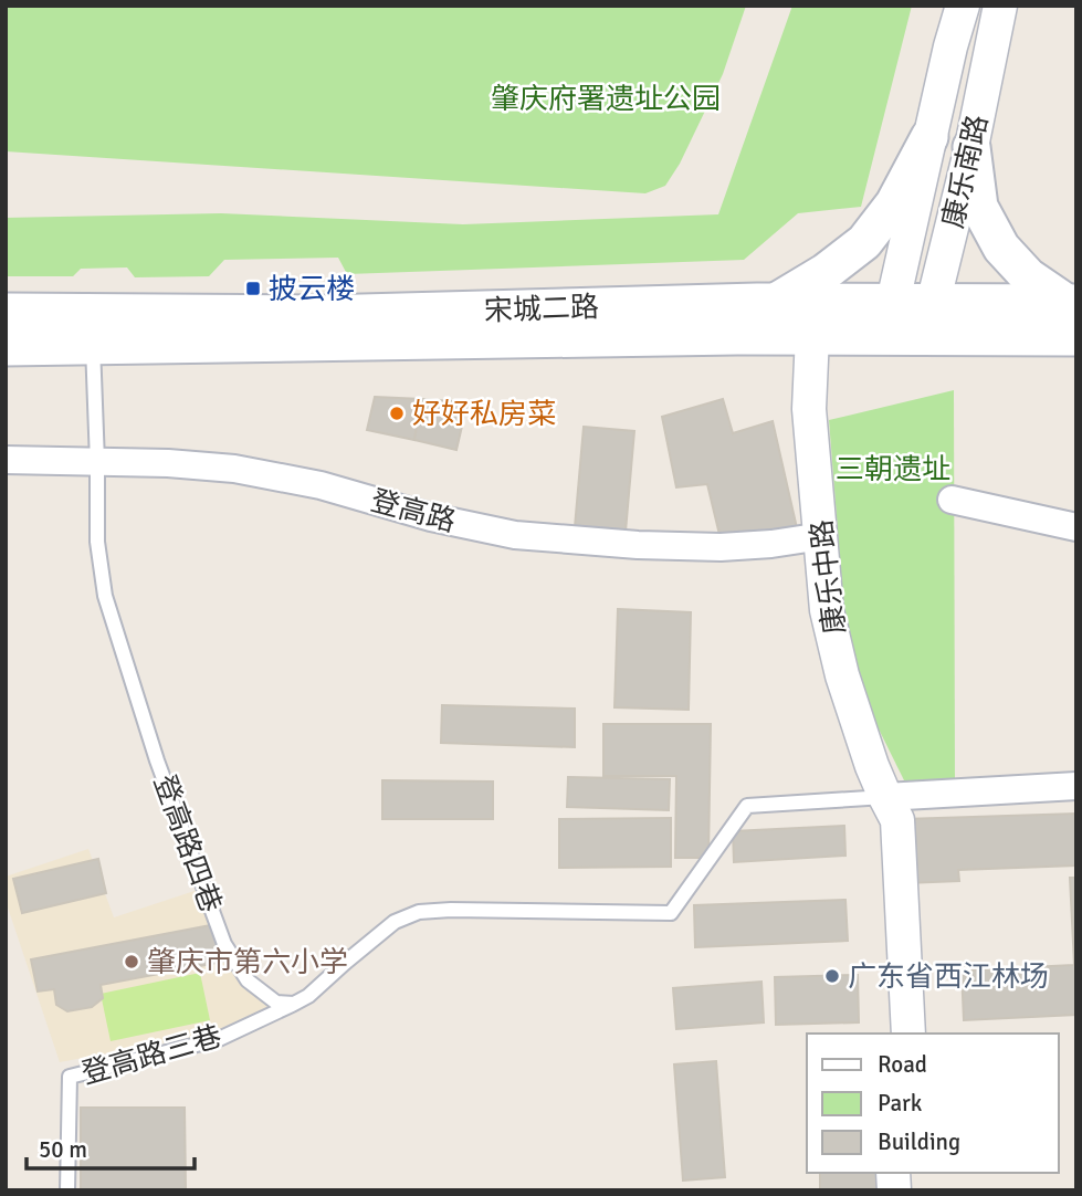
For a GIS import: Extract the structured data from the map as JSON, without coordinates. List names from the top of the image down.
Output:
{
  "streets": {
    "main road": ["宋城二路"],
    "street": ["康乐南路", "登高路", "康乐中路"],
    "lane": ["登高路四巷", "登高路三巷"]
  },
  "crossings": [
    ["康乐南路", "宋城二路"],
    ["宋城二路", "康乐中路"],
    ["宋城二路", "登高路四巷"],
    ["登高路", "康乐中路"],
    ["登高路", "登高路四巷"],
    ["登高路四巷", "登高路三巷"]
  ],
  "parks": ["肇庆府署遗址公园", "三朝遗址"],
  "places": {
    "transit": ["披云楼"],
    "other": ["好好私房菜", "肇庆市第六小学", "广东省西江林场"]
  },
  "legend": ["Road", "Park", "Building"],
  "scale_bar": "50 m"
}
